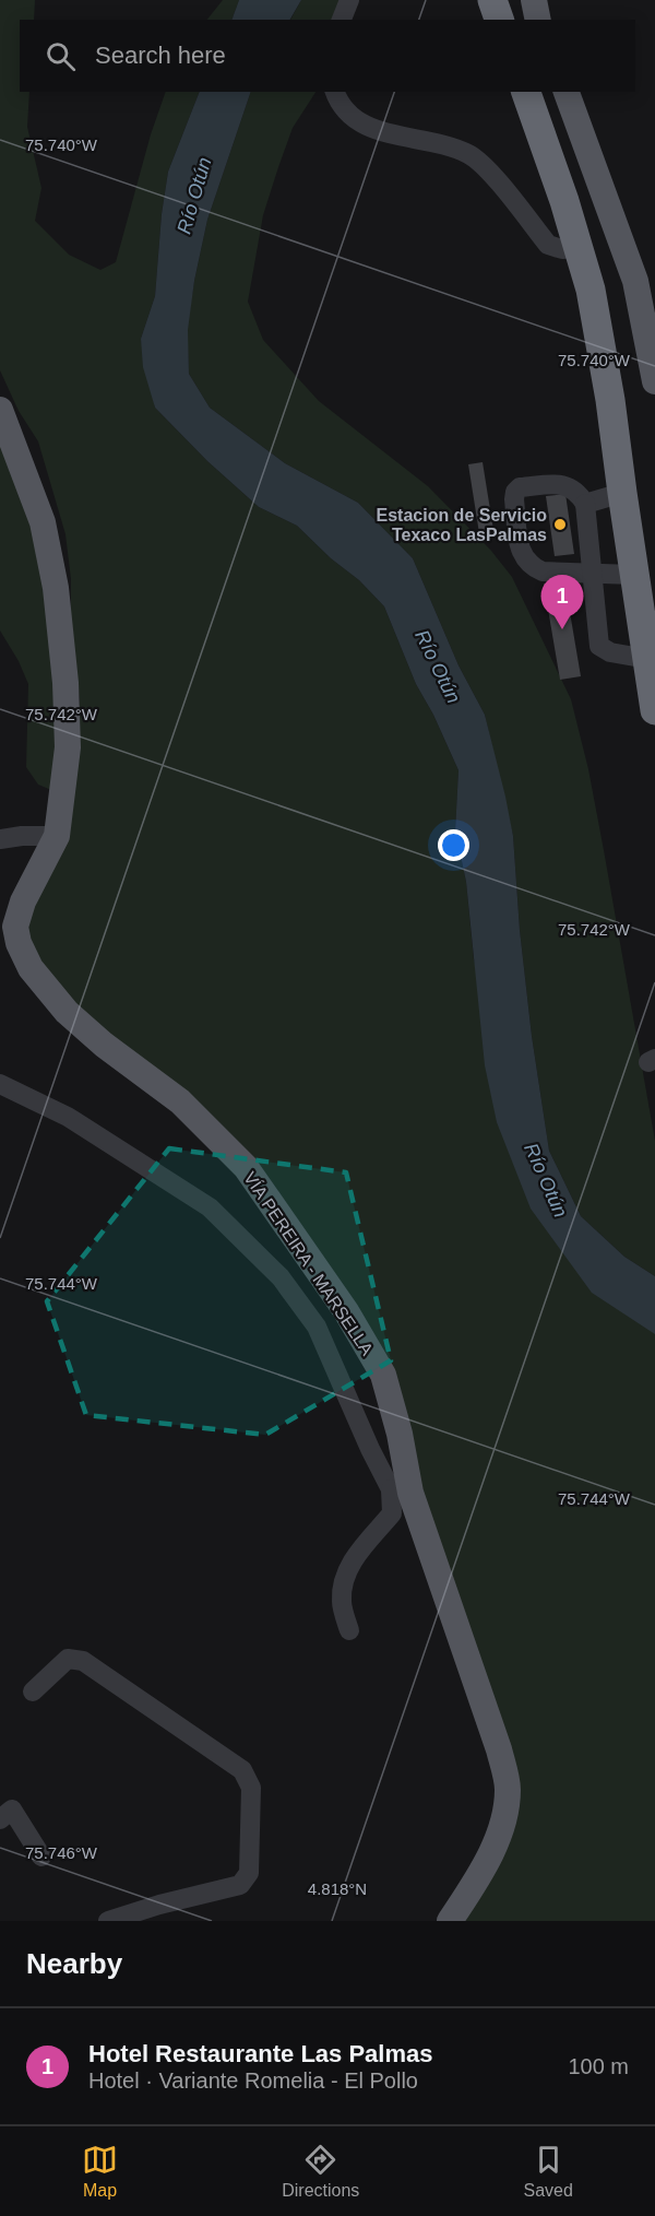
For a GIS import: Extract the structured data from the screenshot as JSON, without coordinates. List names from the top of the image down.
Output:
{
  "streets": {
    "main road": ["VÍA PEREIRA - MARSELLA"]
  },
  "water": ["Río Otún"],
  "places": ["Estacion de Servicio Texaco LasPalmas"],
  "page": {
    "search": "Search here",
    "pins": "1",
    "heading": "Nearby",
    "list": [
      {
        "mark": "1",
        "name": "Hotel Restaurante Las Palmas",
        "note": "Hotel · Variante Romelia - El Pollo",
        "value": "100 m"
      }
    ],
    "nav": ["Map", "Directions", "Saved"]
  },
  "coordinates": [
    "75.740°W",
    "75.742°W",
    "75.744°W",
    "75.746°W",
    "4.818°N"
  ]
}
